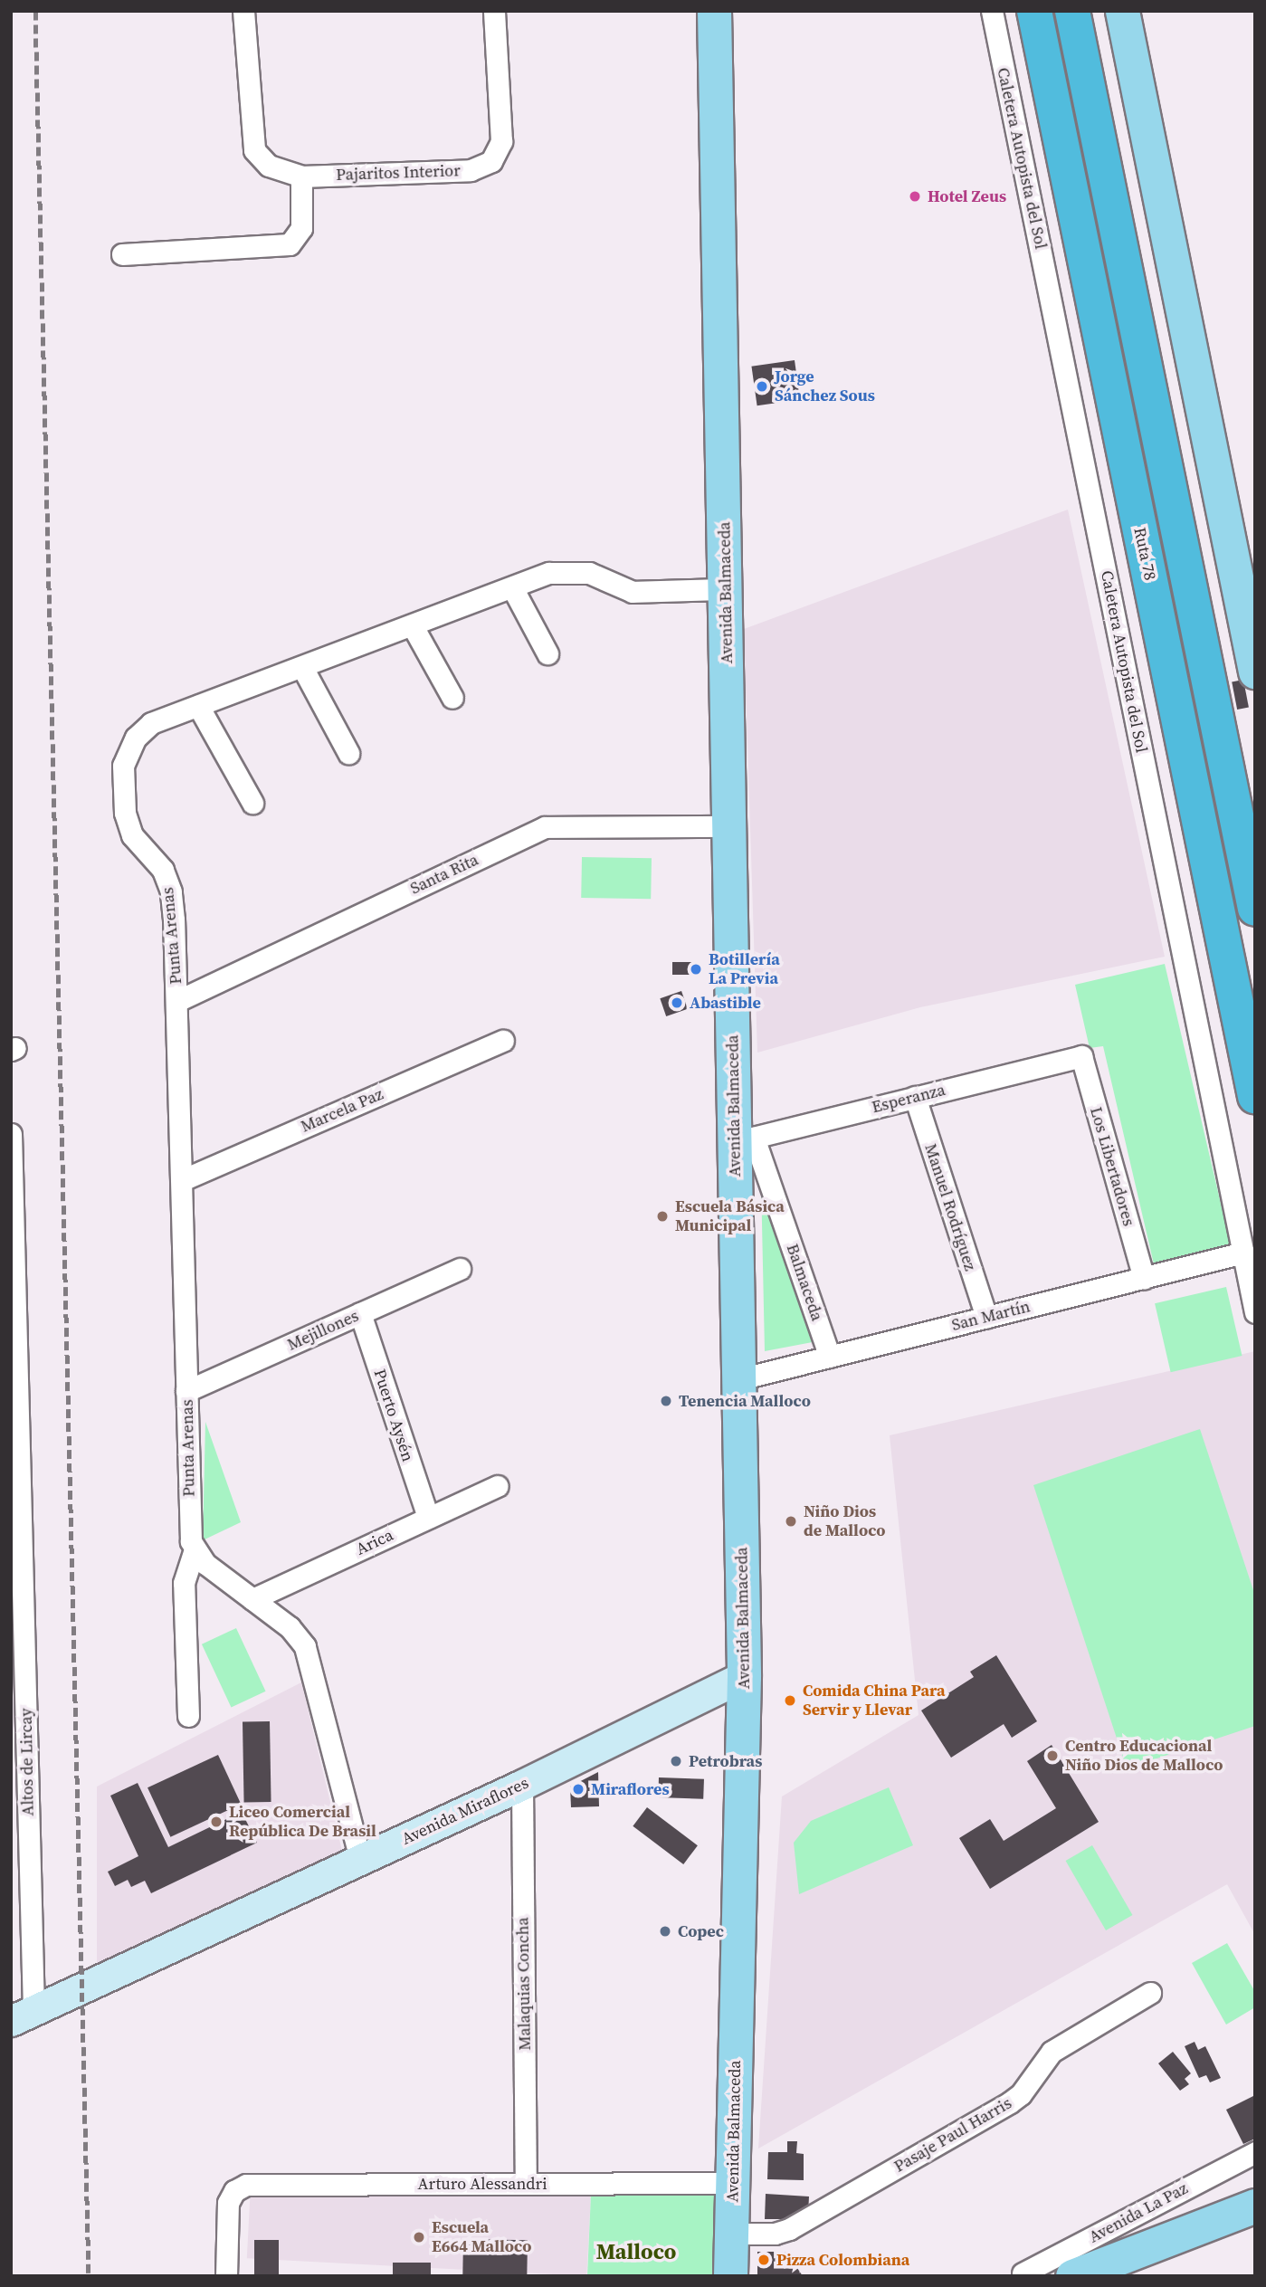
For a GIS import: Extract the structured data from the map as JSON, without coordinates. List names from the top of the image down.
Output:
{
  "streets": {
    "highway": ["Ruta 78"],
    "main road": ["Avenida Balmaceda", "Avenida Miraflores", "Avenida La Paz"],
    "street": [
      "Caletera Autopista del Sol",
      "Pajaritos Interior",
      "Santa Rita",
      "Punta Arenas",
      "Esperanza",
      "Marcela Paz",
      "Los Libertadores",
      "Manuel Rodríguez",
      "Balmaceda",
      "San Martín",
      "Mejillones",
      "Puerto Aysén",
      "Arica",
      "Altos de Lircay",
      "Malaquias Concha",
      "Pasaje Paul Harris",
      "Arturo Alessandri"
    ]
  },
  "crossings": [
    ["Caletera Autopista del Sol", "San Martín"],
    ["Avenida Balmaceda", "Santa Rita"],
    ["Avenida Balmaceda", "Punta Arenas"],
    ["Avenida Balmaceda", "Esperanza"],
    ["Avenida Balmaceda", "Balmaceda"],
    ["Avenida Balmaceda", "San Martín"],
    ["Avenida Balmaceda", "Avenida Miraflores"],
    ["Avenida Balmaceda", "Pasaje Paul Harris"],
    ["Avenida Balmaceda", "Arturo Alessandri"],
    ["Santa Rita", "Punta Arenas"],
    ["Punta Arenas", "Marcela Paz"],
    ["Punta Arenas", "Mejillones"],
    ["Esperanza", "Los Libertadores"],
    ["Esperanza", "Manuel Rodríguez"],
    ["Esperanza", "Balmaceda"],
    ["Los Libertadores", "San Martín"],
    ["Manuel Rodríguez", "San Martín"],
    ["Balmaceda", "San Martín"],
    ["Mejillones", "Puerto Aysén"],
    ["Puerto Aysén", "Arica"],
    ["Altos de Lircay", "Avenida Miraflores"],
    ["Avenida Miraflores", "Malaquias Concha"],
    ["Malaquias Concha", "Arturo Alessandri"]
  ],
  "districts": ["Malloco"],
  "places": [
    "Hotel Zeus",
    "Jorge Sánchez Sous",
    "Botillería La Previa",
    "Abastible",
    "Escuela Básica Municipal",
    "Tenencia Malloco",
    "Niño Dios de Malloco",
    "Comida China Para Servir y Llevar",
    "Centro Educacional Niño Dios de Malloco",
    "Petrobras",
    "Miraflores",
    "Liceo Comercial República De Brasil",
    "Copec",
    "Escuela E664 Malloco",
    "Pizza Colombiana"
  ]
}
